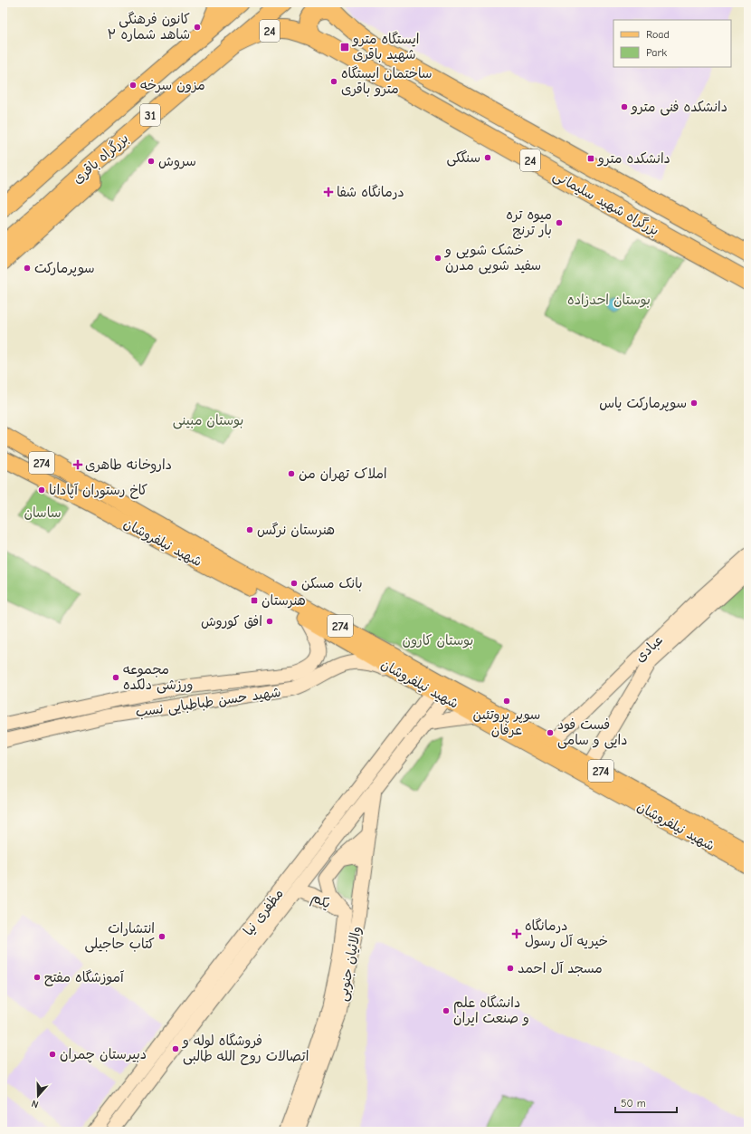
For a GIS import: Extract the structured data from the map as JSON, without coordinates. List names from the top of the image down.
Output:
{
  "streets": {
    "highway": [
      "24",
      "31",
      "بزرگراه باقری",
      "بزرگراه شهید سلیمانی"
    ],
    "main road": [
      "274",
      "شهید نیلفروشان",
      "عبادی",
      "شهید حسن طباطبایی نسب",
      "یکم",
      "مظفری نیا",
      "والائیان جنوبی"
    ]
  },
  "crossings": [
    ["24", "بزرگراه باقری"],
    ["24", "بزرگراه شهید سلیمانی"],
    ["31", "بزرگراه باقری"],
    ["274", "شهید نیلفروشان"],
    ["شهید نیلفروشان", "عبادی"],
    ["شهید نیلفروشان", "شهید حسن طباطبایی نسب"],
    ["شهید نیلفروشان", "مظفری نیا"],
    ["یکم", "مظفری نیا"],
    ["یکم", "والائیان جنوبی"],
    ["مظفری نیا", "والائیان جنوبی"]
  ],
  "parks": [
    "بوستان احدزاده",
    "بوستان مبینی",
    "ساسان",
    "بوستان کارون"
  ],
  "places": {
    "other": [
      "کانون فرهنگی شاهد شماره ۲",
      "ساختمان ایستگاه مترو باقری",
      "مزون سرخه",
      "دانشکده فنی مترو",
      "سنگکی",
      "سروش",
      "میوه تره بار ترنج",
      "خشک شویی و سفید شویی مدرن",
      "سوپرمارکت",
      "سوپرمارکت یاس",
      "املاک تهران من",
      "کاخ رستوران آپادانا",
      "هنرستان نرگس",
      "بانک مسکن",
      "افق کوروش",
      "مجموعه ورزشی دلکده",
      "سوپر پروتئین عرفان",
      "فست فود دایی و سامی",
      "انتشارات کتاب حاجیلی",
      "مسجد آل احمد",
      "آموزشگاه مفتح",
      "دانشگاه علم و صنعت ایران",
      "فروشگاه لوله و اتصالات روح الله طالبی",
      "دبیرستان چمران"
    ],
    "transit": ["ایستگاه مترو شهید باقری", "دانشکده مترو", "هنرستان"],
    "health": ["درمانگاه شفا", "داروخانه طاهری", "درمانگاه خیریه آل رسول"]
  },
  "legend": ["Road", "Park"],
  "scale_bar": "50 m",
  "north": "bottom"
}
